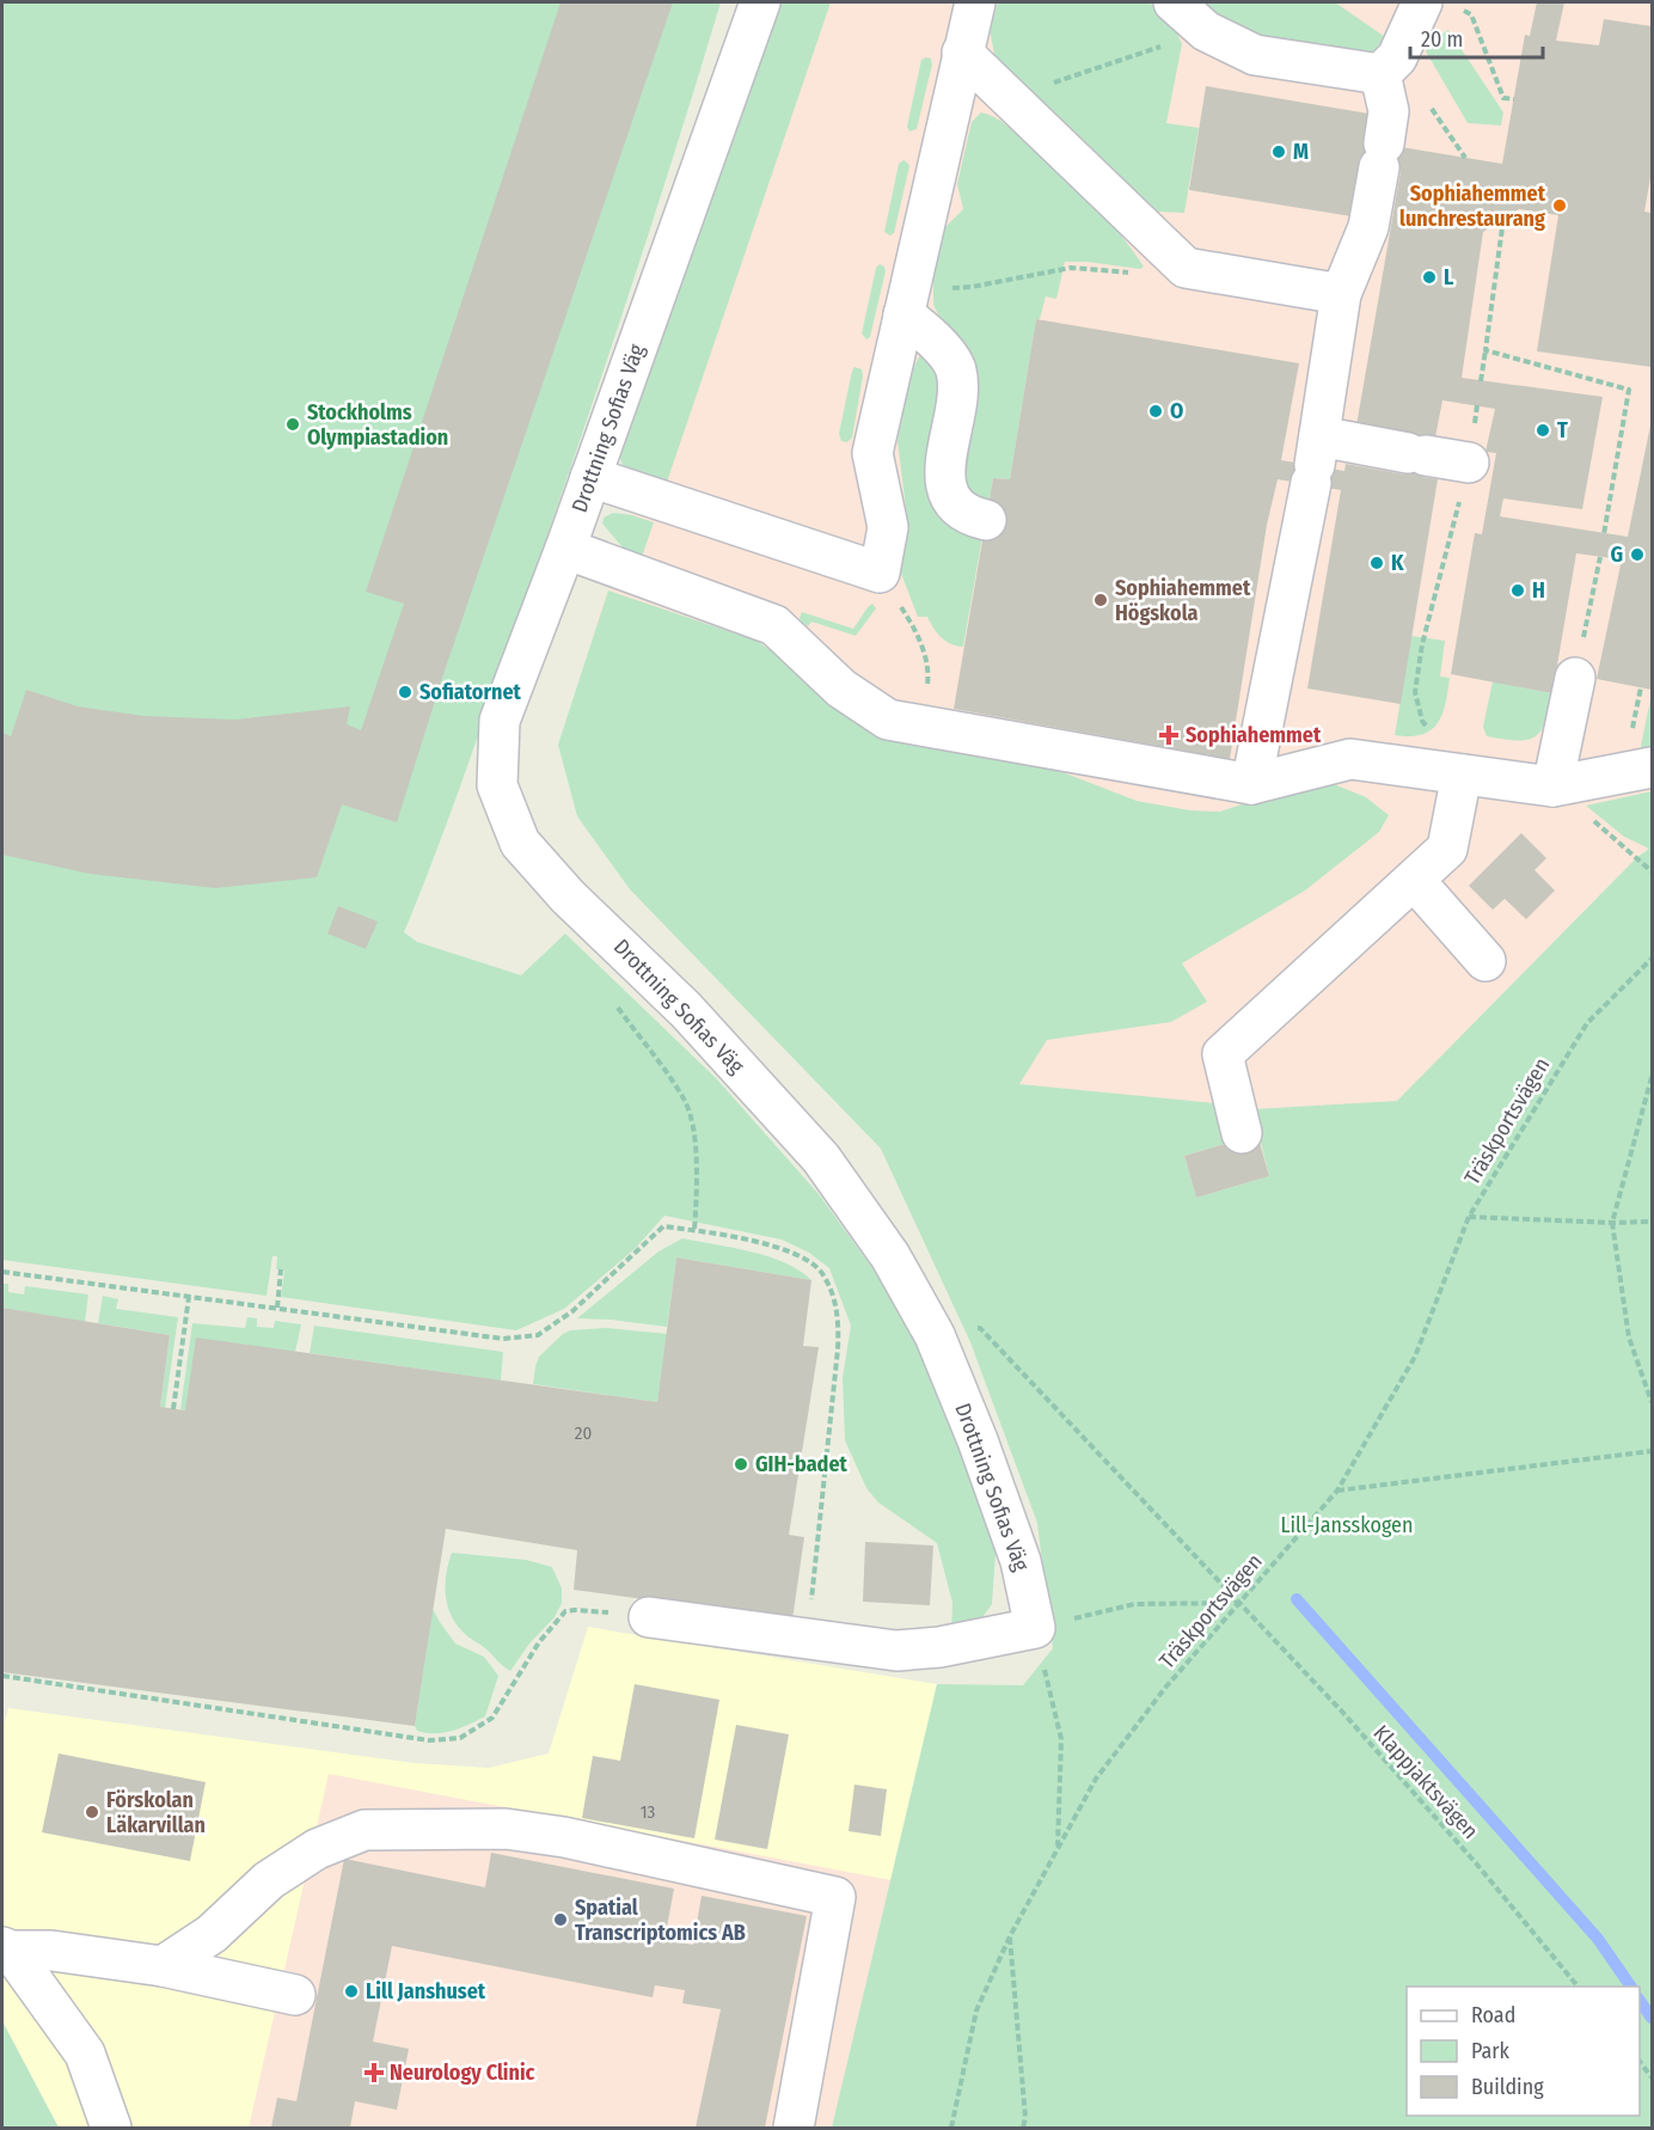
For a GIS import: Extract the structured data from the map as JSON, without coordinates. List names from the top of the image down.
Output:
{
  "streets": {
    "street": ["Drottning Sofias Väg"],
    "path": ["Träskportsvägen", "Klappjaktsvägen"]
  },
  "crossings": [
    ["Drottning Sofias Väg", "Klappjaktsvägen"],
    ["Träskportsvägen", "Klappjaktsvägen"]
  ],
  "parks": ["Lill-Jansskogen"],
  "places": {
    "other": [
      "M",
      "Sophiahemmet lunchrestaurang",
      "L",
      "O",
      "Stockholms Olympiastadion",
      "T",
      "G",
      "K",
      "H",
      "Sophiahemmet Högskola",
      "Sofiatornet",
      "GIH-badet",
      "Förskolan Läkarvillan",
      "Spatial Transcriptomics AB",
      "Lill Janshuset"
    ],
    "health": ["Sophiahemmet", "Neurology Clinic"]
  },
  "house_numbers": ["20", "13"],
  "legend": ["Road", "Park", "Building"],
  "scale_bar": "20 m"
}
